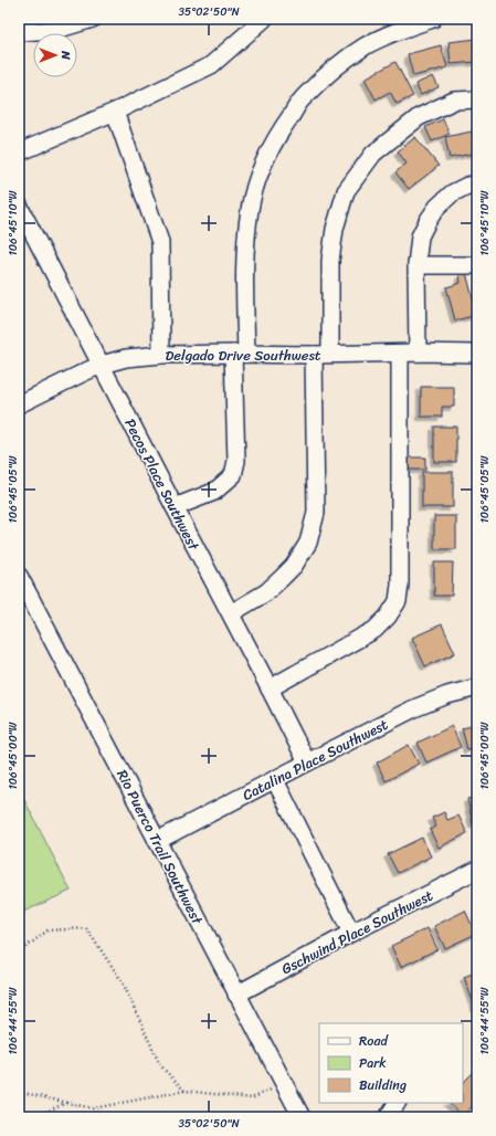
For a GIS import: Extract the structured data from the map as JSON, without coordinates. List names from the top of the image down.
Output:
{
  "streets": {
    "street": [
      "Delgado Drive Southwest",
      "Pecos Place Southwest",
      "Catalina Place Southwest",
      "Rio Puerco Trail Southwest",
      "Gschwind Place Southwest"
    ]
  },
  "crossings": [
    ["Delgado Drive Southwest", "Pecos Place Southwest"],
    ["Pecos Place Southwest", "Catalina Place Southwest"],
    ["Catalina Place Southwest", "Rio Puerco Trail Southwest"],
    ["Rio Puerco Trail Southwest", "Gschwind Place Southwest"]
  ],
  "legend": ["Road", "Park", "Building"],
  "north": "right",
  "coordinates": [
    "35°02'50\"N",
    "106°45'10\"W",
    "106°45'05\"W",
    "106°45'00\"W",
    "106°44'55\"W"
  ]
}
